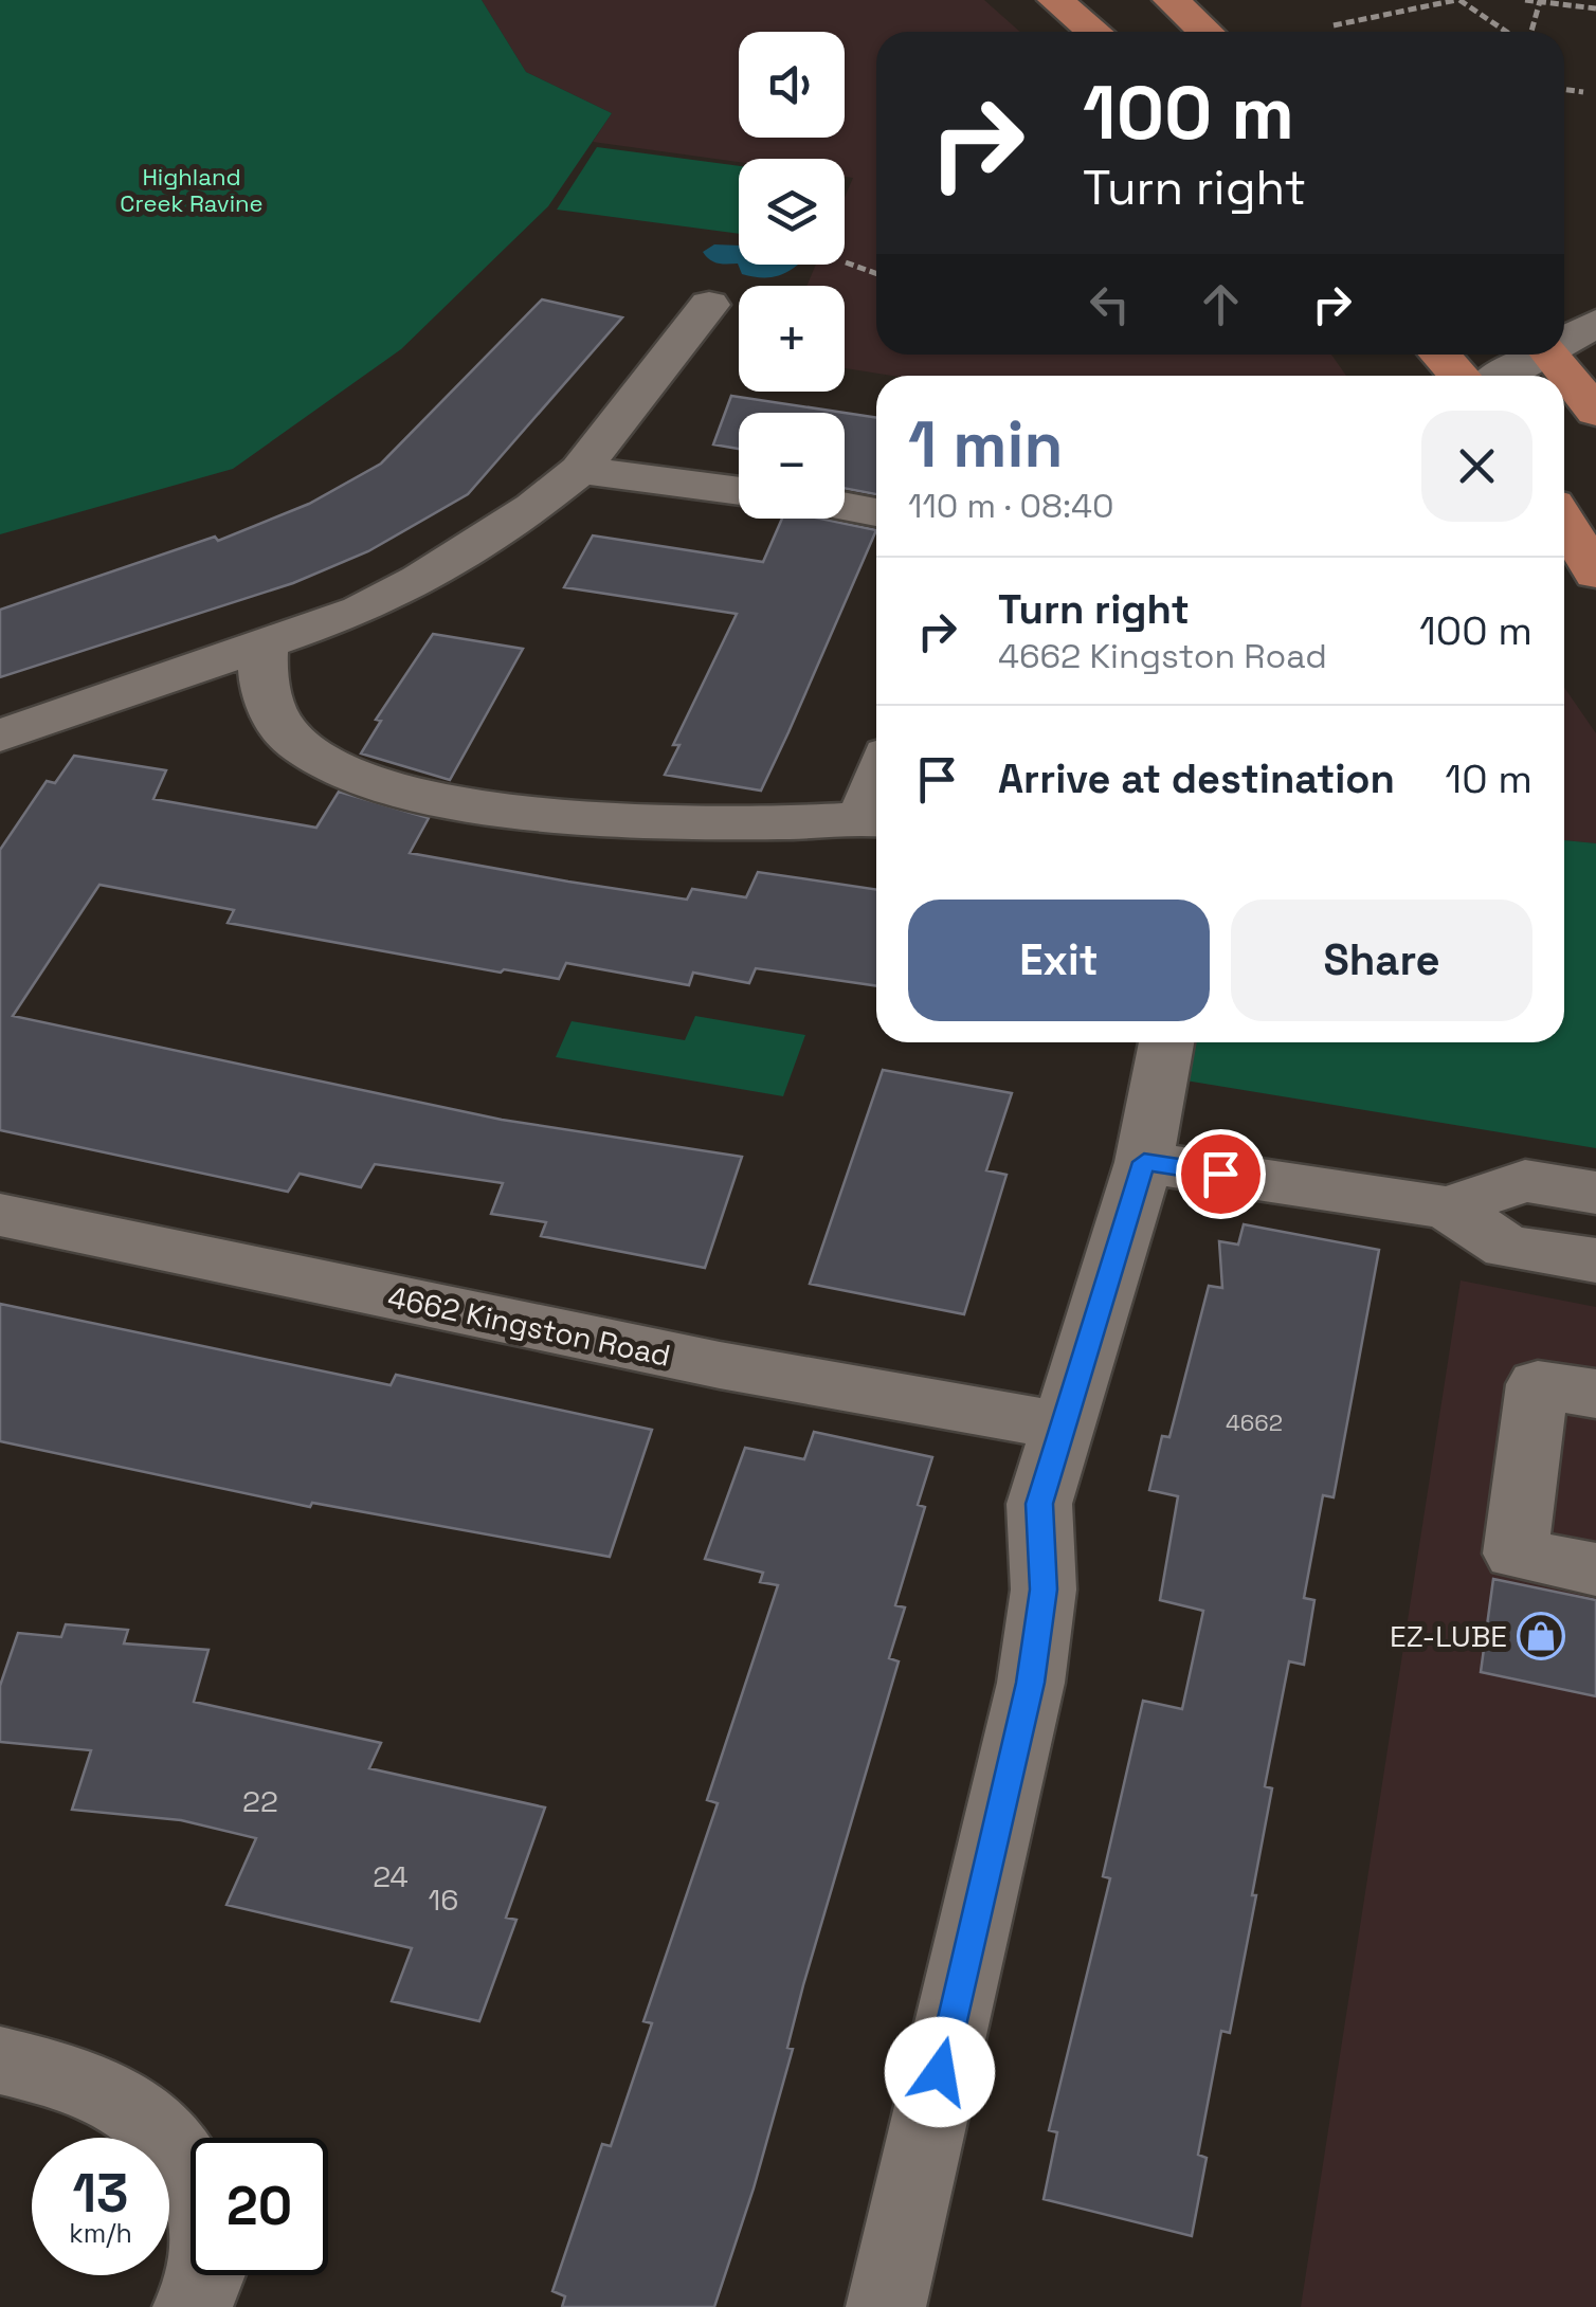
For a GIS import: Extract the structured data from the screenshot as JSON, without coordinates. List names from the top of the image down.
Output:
{
  "streets": {
    "street": ["4662 Kingston Road"]
  },
  "parks": ["Highland Creek Ravine"],
  "places": {
    "shop": ["EZ-LUBE"]
  },
  "house_numbers": [
    "4662",
    "22",
    "24",
    "16"
  ],
  "page": {
    "map_buttons": ["+", "−"],
    "turn": ["100 m", "Turn right"],
    "heading": ["1 min", "110 m · 08:40"],
    "list": [
      {
        "name": "Turn right",
        "note": "4662 Kingston Road",
        "value": "100 m"
      },
      {
        "name": "Arrive at destination",
        "value": "10 m"
      }
    ],
    "buttons": ["Exit", "Share"],
    "speed": "13 km/h",
    "limit": "20"
  }
}
